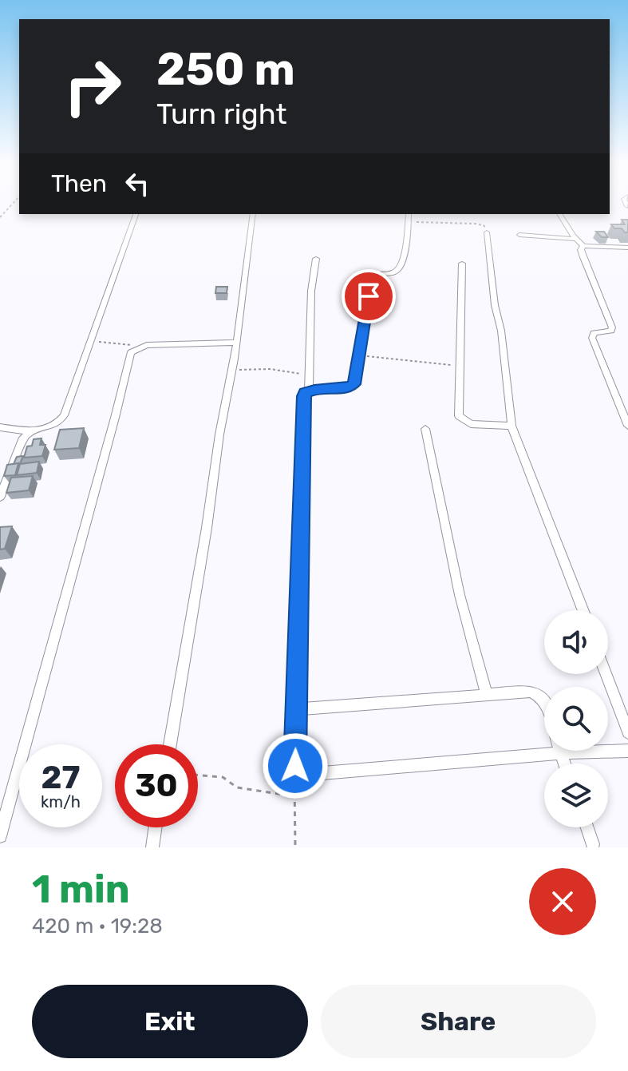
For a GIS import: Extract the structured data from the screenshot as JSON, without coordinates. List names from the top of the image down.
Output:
{
  "page": {
    "turn": ["250 m", "Turn right"],
    "then": "Then",
    "speed": "27 km/h",
    "limit": "30",
    "heading": ["1 min", "420 m · 19:28"],
    "buttons": ["Exit", "Share"]
  }
}
